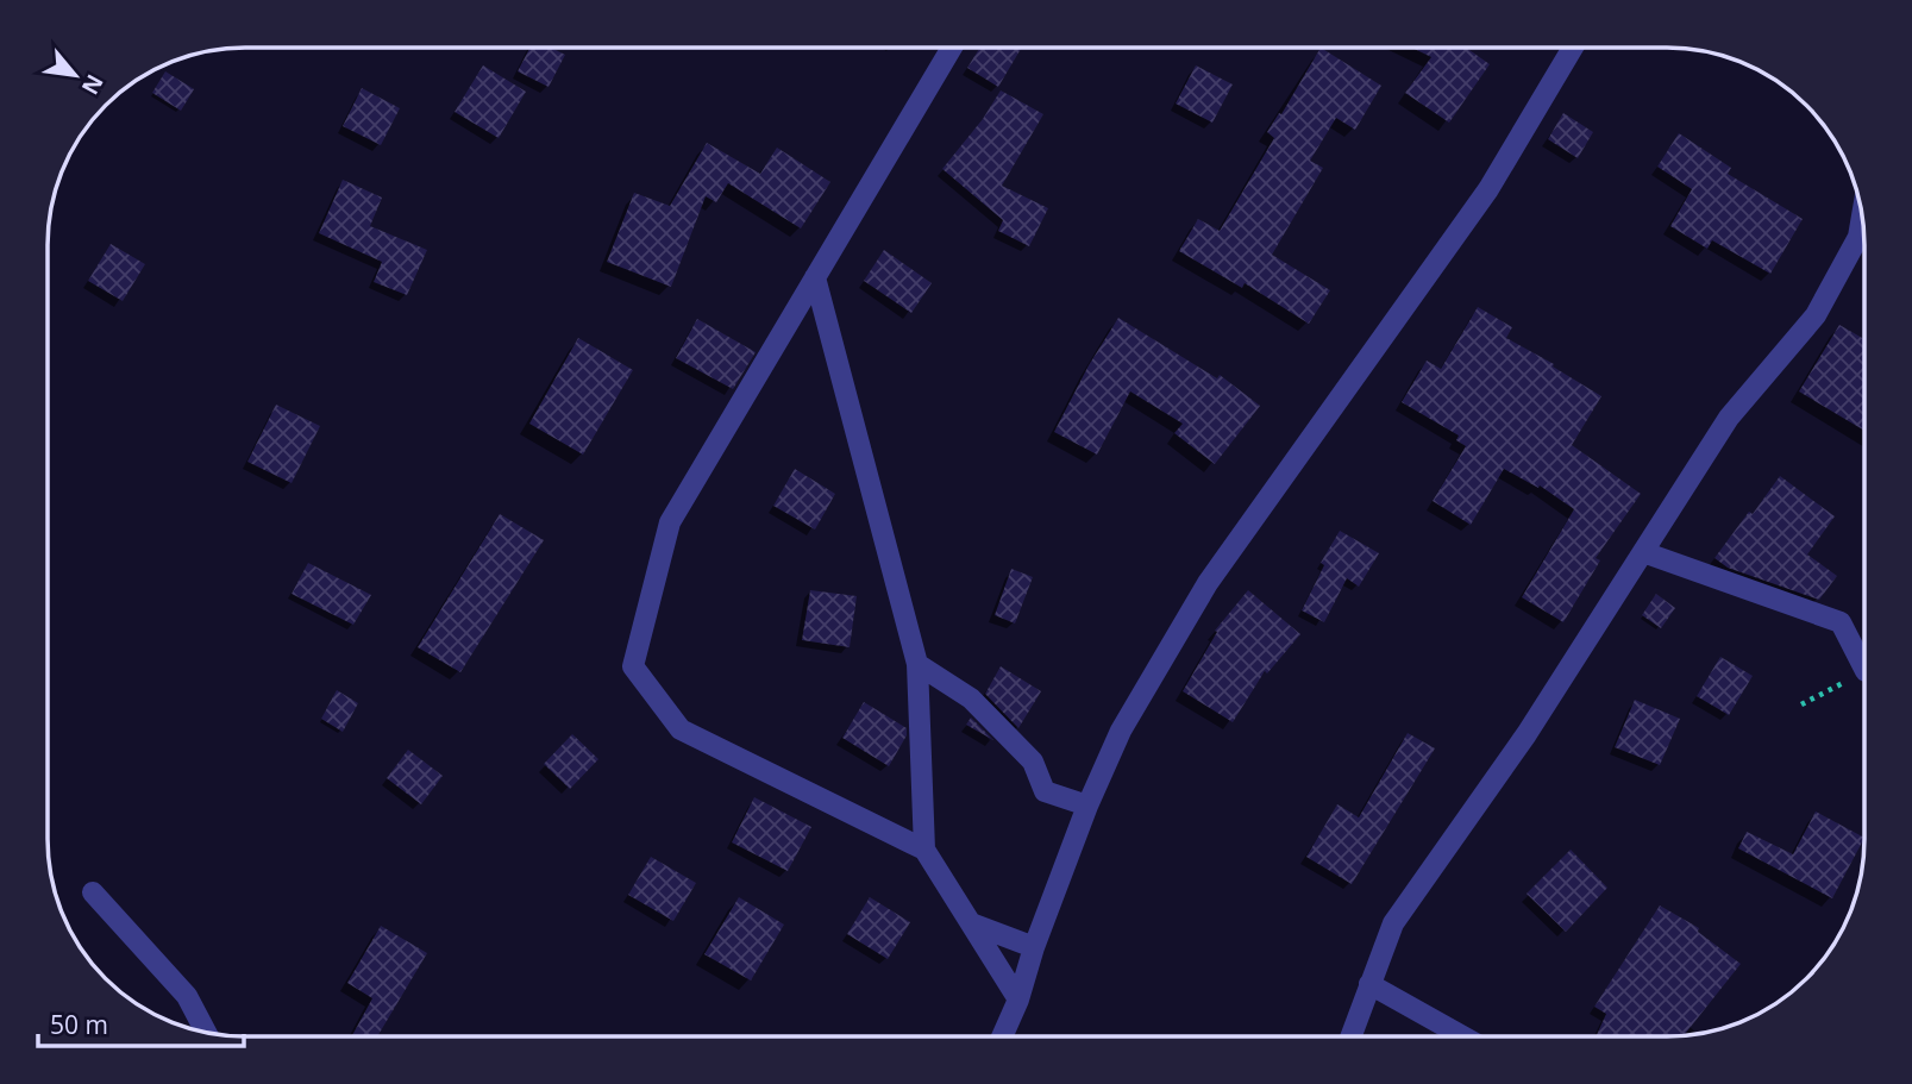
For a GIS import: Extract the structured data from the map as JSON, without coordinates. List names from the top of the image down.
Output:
{
  "scale_bar": "50 m",
  "north": "bottom right"
}
